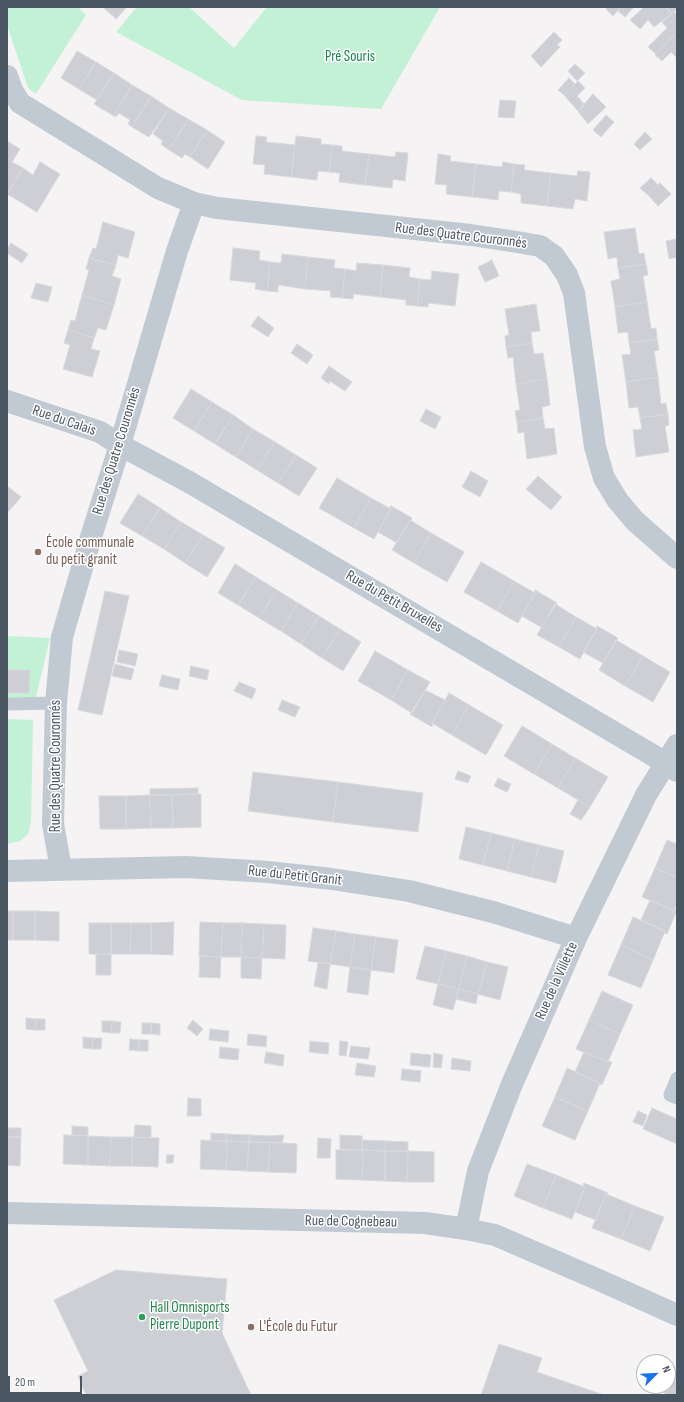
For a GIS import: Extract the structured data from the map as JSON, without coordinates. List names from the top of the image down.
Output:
{
  "streets": {
    "street": [
      "Rue des Quatre Couronnés",
      "Rue du Calais",
      "Rue du Petit Bruxelles",
      "Rue du Petit Granit",
      "Rue de la Villette",
      "Rue de Cognebeau"
    ]
  },
  "crossings": [
    ["Rue des Quatre Couronnés", "Rue du Calais"],
    ["Rue des Quatre Couronnés", "Rue du Petit Bruxelles"],
    ["Rue des Quatre Couronnés", "Rue du Petit Granit"],
    ["Rue du Calais", "Rue du Petit Bruxelles"],
    ["Rue du Petit Bruxelles", "Rue de la Villette"],
    ["Rue du Petit Granit", "Rue de la Villette"],
    ["Rue de la Villette", "Rue de Cognebeau"]
  ],
  "parks": ["Pré Souris"],
  "places": ["École communale du petit granit", "Hall Omnisports Pierre Dupont", "L'École du Futur"],
  "scale_bar": "20 m",
  "north": "top right"
}
